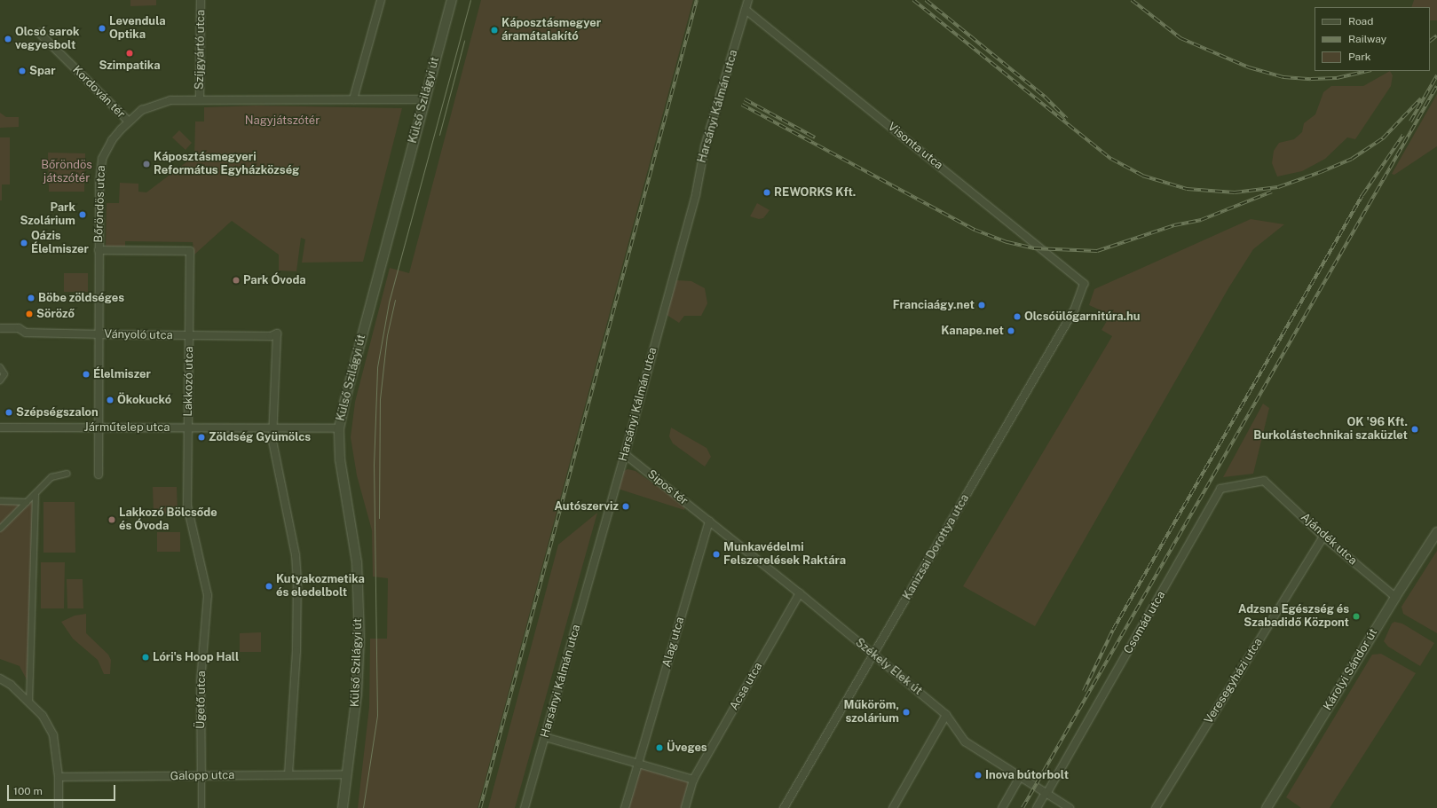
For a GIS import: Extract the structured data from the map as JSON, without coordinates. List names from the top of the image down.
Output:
{
  "streets": {
    "street": [
      "Szíjgyártó utca",
      "Kordován tér",
      "Külső Szilágyi út",
      "Harsányi Kálmán utca",
      "Visonta utca",
      "Bőröndös utca",
      "Ványoló utca",
      "Lakkozó utca",
      "Járműtelep utca",
      "Sipos tér",
      "Ajándék utca",
      "Kanizsai Dorottya utca",
      "Csomád utca",
      "Alag utca",
      "Székely Elek út",
      "Károlyi Sándor út",
      "Veresegyházi utca",
      "Acsa utca",
      "Ügető utca",
      "Galopp utca"
    ]
  },
  "crossings": [
    ["Szíjgyártó utca", "Bőröndös utca"],
    ["Kordován tér", "Bőröndös utca"],
    ["Külső Szilágyi út", "Bőröndös utca"],
    ["Külső Szilágyi út", "Járműtelep utca"],
    ["Külső Szilágyi út", "Galopp utca"],
    ["Harsányi Kálmán utca", "Visonta utca"],
    ["Harsányi Kálmán utca", "Sipos tér"],
    ["Visonta utca", "Kanizsai Dorottya utca"],
    ["Bőröndös utca", "Ványoló utca"],
    ["Bőröndös utca", "Lakkozó utca"],
    ["Bőröndös utca", "Járműtelep utca"],
    ["Ványoló utca", "Lakkozó utca"],
    ["Ványoló utca", "Járműtelep utca"],
    ["Lakkozó utca", "Járműtelep utca"],
    ["Lakkozó utca", "Ügető utca"],
    ["Sipos tér", "Alag utca"],
    ["Sipos tér", "Székely Elek út"],
    ["Ajándék utca", "Csomád utca"],
    ["Ajándék utca", "Károlyi Sándor út"],
    ["Ajándék utca", "Veresegyházi utca"],
    ["Kanizsai Dorottya utca", "Székely Elek út"],
    ["Csomád utca", "Székely Elek út"],
    ["Alag utca", "Székely Elek út"],
    ["Székely Elek út", "Acsa utca"],
    ["Ügető utca", "Galopp utca"]
  ],
  "parks": ["Nagyjátszótér", "Bőröndös játszótér"],
  "places": [
    "Levendula Optika",
    "Káposztásmegyer áramátalakító",
    "Olcsó sarok vegyesbolt",
    "Szimpatika",
    "Spar",
    "Káposztásmegyeri Református Egyházközség",
    "REWORKS Kft.",
    "Park Szolárium",
    "Oázis Élelmiszer",
    "Park Óvoda",
    "Böbe zöldséges",
    "Franciaágy.net",
    "Söröző",
    "Olcsóülőgarnitúra.hu",
    "Kanape.net",
    "Élelmiszer",
    "Ökokuckó",
    "Szépségszalon",
    "OK '96 Kft. Burkolástechnikai szaküzlet",
    "Zöldség Gyümölcs",
    "Autószerviz",
    "Lakkozó Bölcsőde és Óvoda",
    "Munkavédelmi Felszerelések Raktára",
    "Kutyakozmetika és eledelbolt",
    "Adzsna Egészség és Szabadidő Központ",
    "Lóri's Hoop Hall",
    "Műköröm, szolárium",
    "Üveges",
    "Inova bútorbolt"
  ],
  "legend": ["Road", "Railway", "Park"],
  "scale_bar": "100 m"
}
